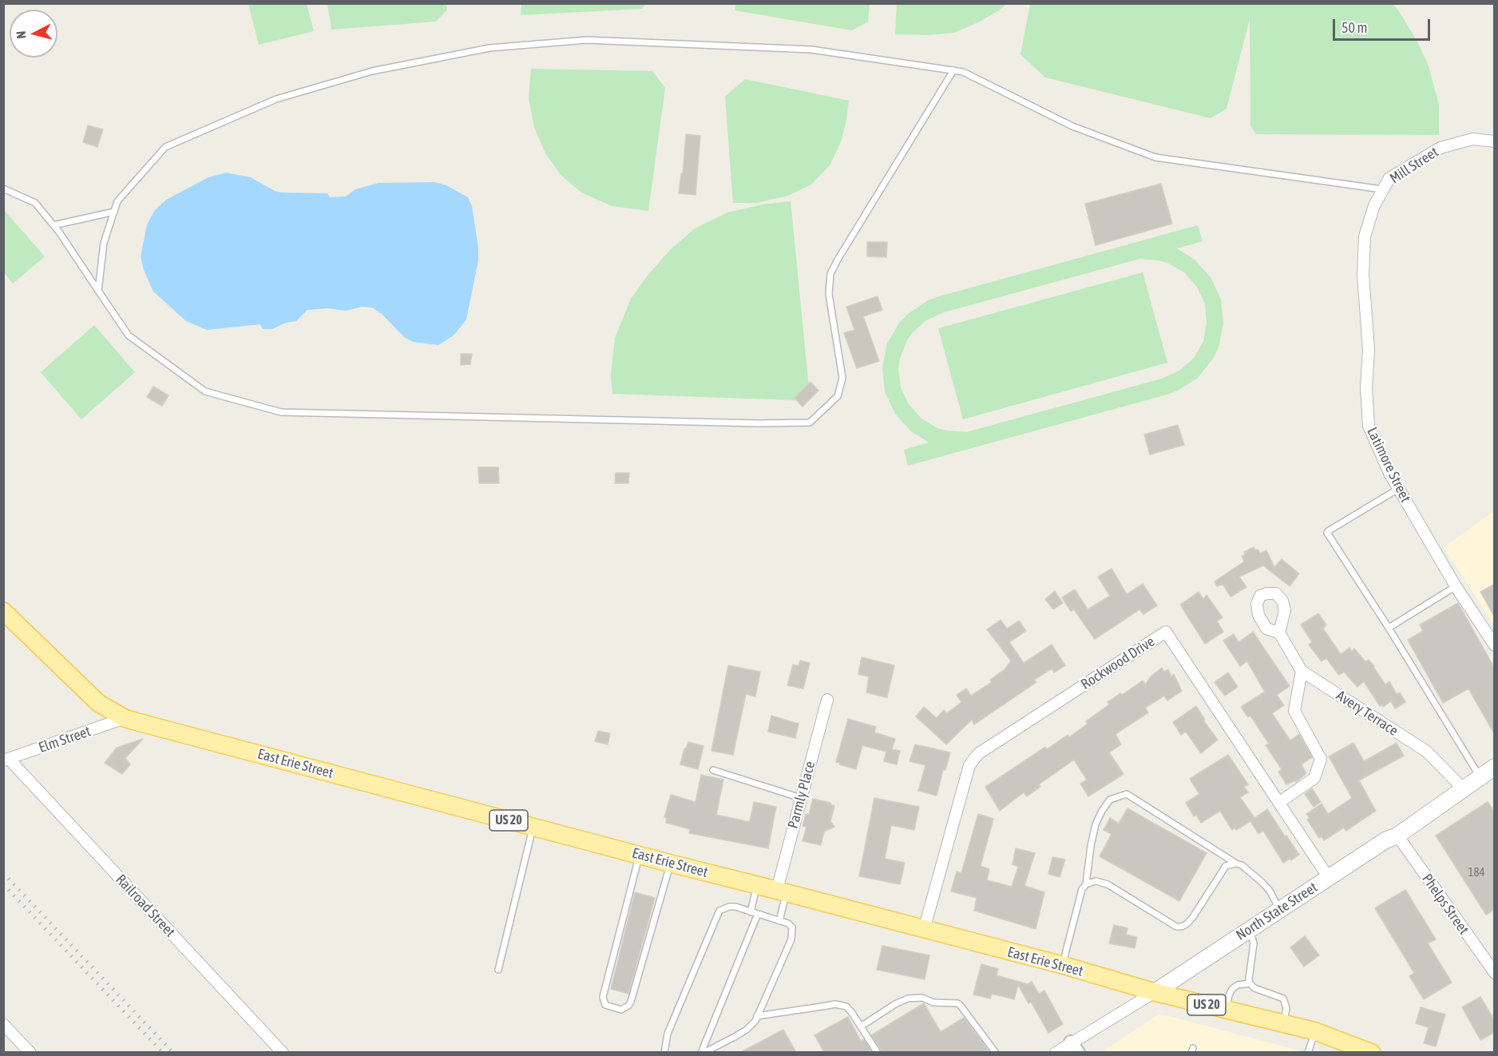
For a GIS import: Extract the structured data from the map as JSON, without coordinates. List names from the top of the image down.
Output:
{
  "streets": {
    "main road": ["East Erie Street", "US 20", "North State Street"],
    "street": [
      "Mill Street",
      "Latimore Street",
      "Rockwood Drive",
      "Avery Terrace",
      "Elm Street",
      "Parmly Place",
      "Phelps Street",
      "Railroad Street"
    ]
  },
  "crossings": [
    ["Mill Street", "Latimore Street"],
    ["Rockwood Drive", "East Erie Street"],
    ["Rockwood Drive", "North State Street"],
    ["Avery Terrace", "North State Street"],
    ["Elm Street", "East Erie Street"],
    ["Elm Street", "Railroad Street"],
    ["East Erie Street", "Parmly Place"],
    ["East Erie Street", "North State Street"],
    ["Phelps Street", "North State Street"]
  ],
  "house_numbers": ["184"],
  "scale_bar": "50 m",
  "north": "left"
}
